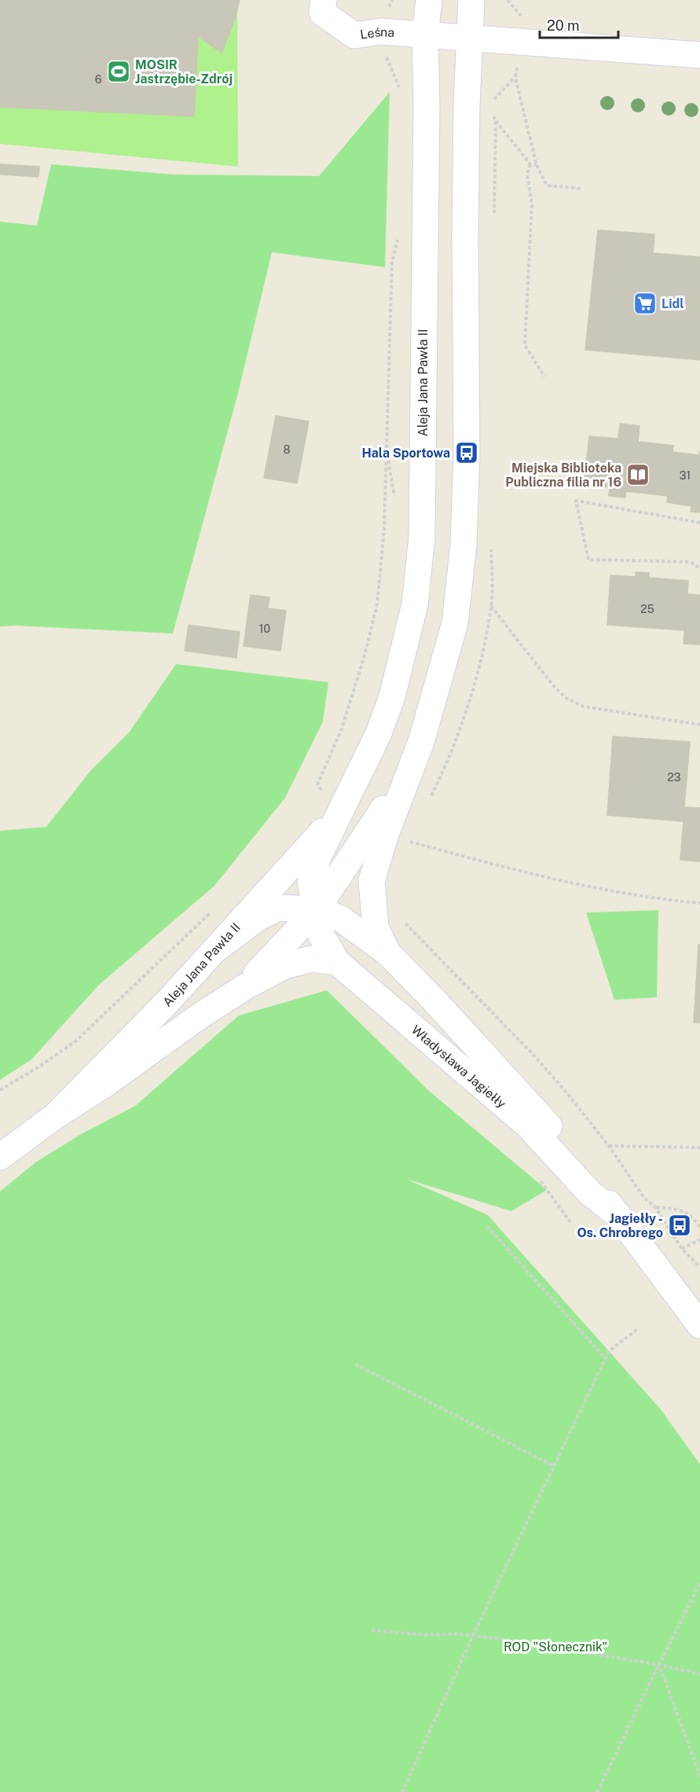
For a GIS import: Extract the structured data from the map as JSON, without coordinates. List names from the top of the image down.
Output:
{
  "streets": {
    "street": ["Leśna", "Aleja Jana Pawła II", "Władysława Jagiełły"]
  },
  "crossings": [
    ["Leśna", "Aleja Jana Pawła II"],
    ["Aleja Jana Pawła II", "Władysława Jagiełły"]
  ],
  "parks": ["ROD \"Słonecznik\""],
  "places": {
    "sports": ["MOSIR Jastrzębie-Zdrój"],
    "supermarket": ["Lidl"],
    "bus stop": ["Hala Sportowa", "Jagiełły - Os. Chrobrego"],
    "library": ["Miejska Biblioteka Publiczna filia nr 16"]
  },
  "house_numbers": [
    "6",
    "8",
    "31",
    "25",
    "10",
    "23"
  ],
  "scale_bar": "20 m"
}
